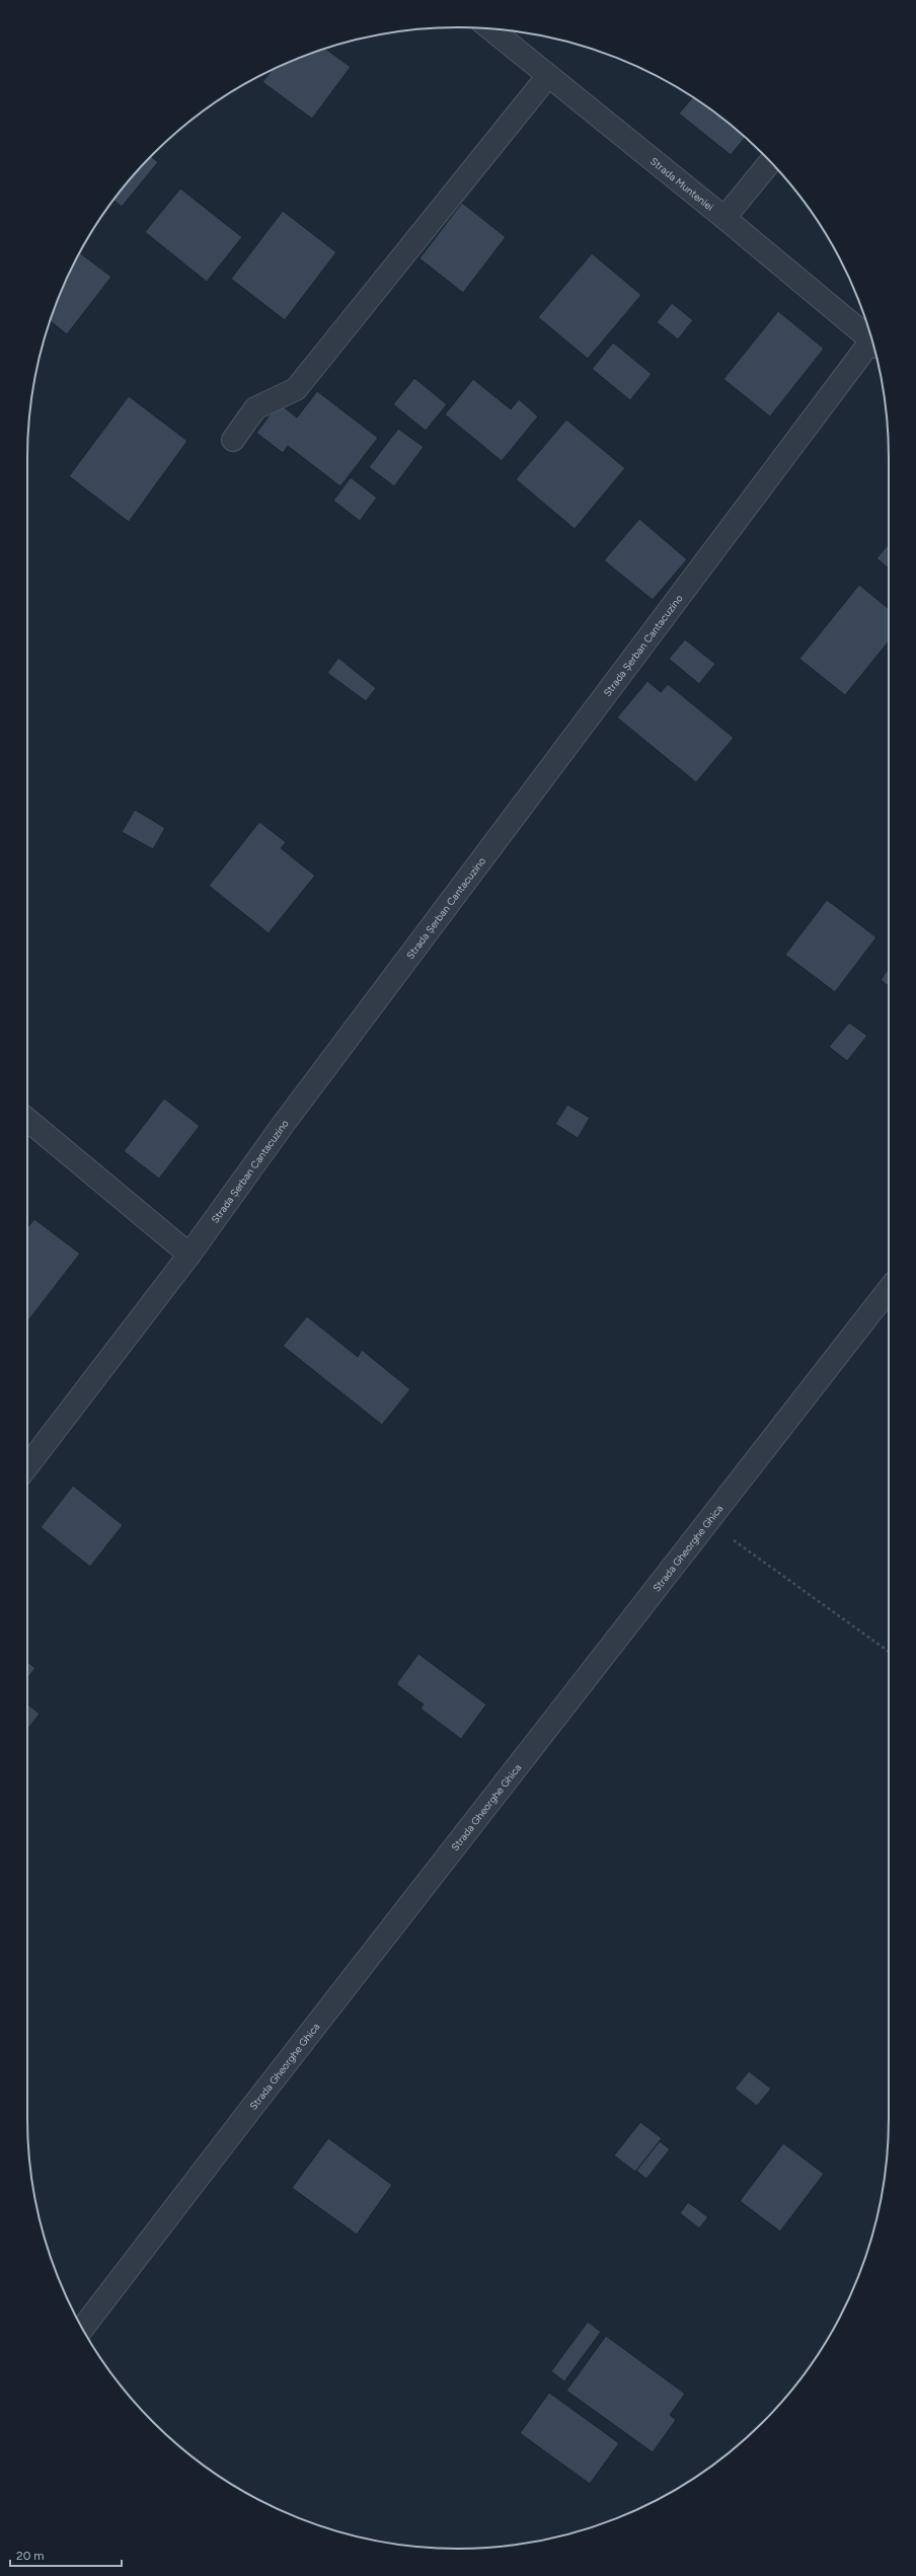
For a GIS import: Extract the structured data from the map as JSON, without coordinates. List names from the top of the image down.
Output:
{
  "streets": {
    "street": ["Strada Munteniei", "Strada Șerban Cantacuzino", "Strada Gheorghe Ghica"]
  },
  "scale_bar": "20 m"
}
